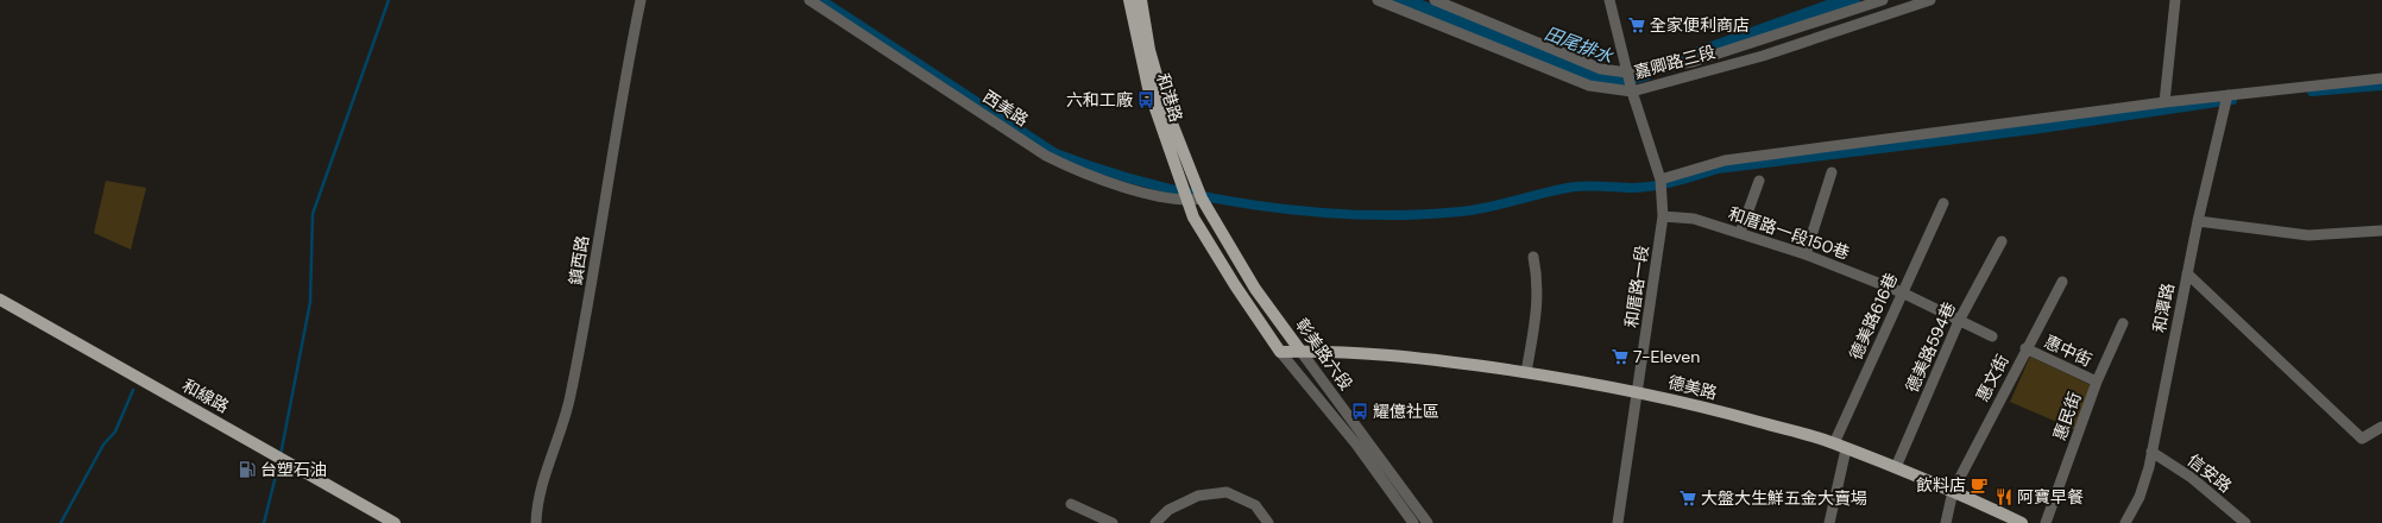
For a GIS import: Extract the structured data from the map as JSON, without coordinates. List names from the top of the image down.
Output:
{
  "streets": {
    "main road": [
      "和港路",
      "彰美路六段",
      "德美路",
      "和線路"
    ],
    "street": [
      "嘉卿路三段",
      "西美路",
      "和厝路一段150巷",
      "鎮西路",
      "和厝路一段",
      "和潭路",
      "德美路616巷",
      "德美路594巷",
      "惠中街",
      "惠文街",
      "惠民街",
      "信安路"
    ]
  },
  "crossings": [
    ["嘉卿路三段", "和厝路一段"],
    ["和港路", "西美路"],
    ["和港路", "彰美路六段"],
    ["西美路", "彰美路六段"],
    ["和厝路一段150巷", "和厝路一段"],
    ["和厝路一段150巷", "德美路616巷"],
    ["和厝路一段150巷", "德美路594巷"],
    ["和厝路一段", "德美路"],
    ["和潭路", "信安路"],
    ["德美路616巷", "德美路"],
    ["德美路594巷", "德美路"],
    ["惠中街", "惠文街"],
    ["惠中街", "惠民街"],
    ["彰美路六段", "德美路"],
    ["惠文街", "德美路"]
  ],
  "water": ["田尾排水"],
  "places": {
    "supermarket": ["全家便利商店", "7-Eleven", "大盤大生鮮五金大賣場"],
    "bus stop": ["六和工廠", "耀億社區"],
    "fuel station": ["台塑石油"],
    "cafe": ["飲料店"],
    "restaurant": ["阿寶早餐"]
  }
}
